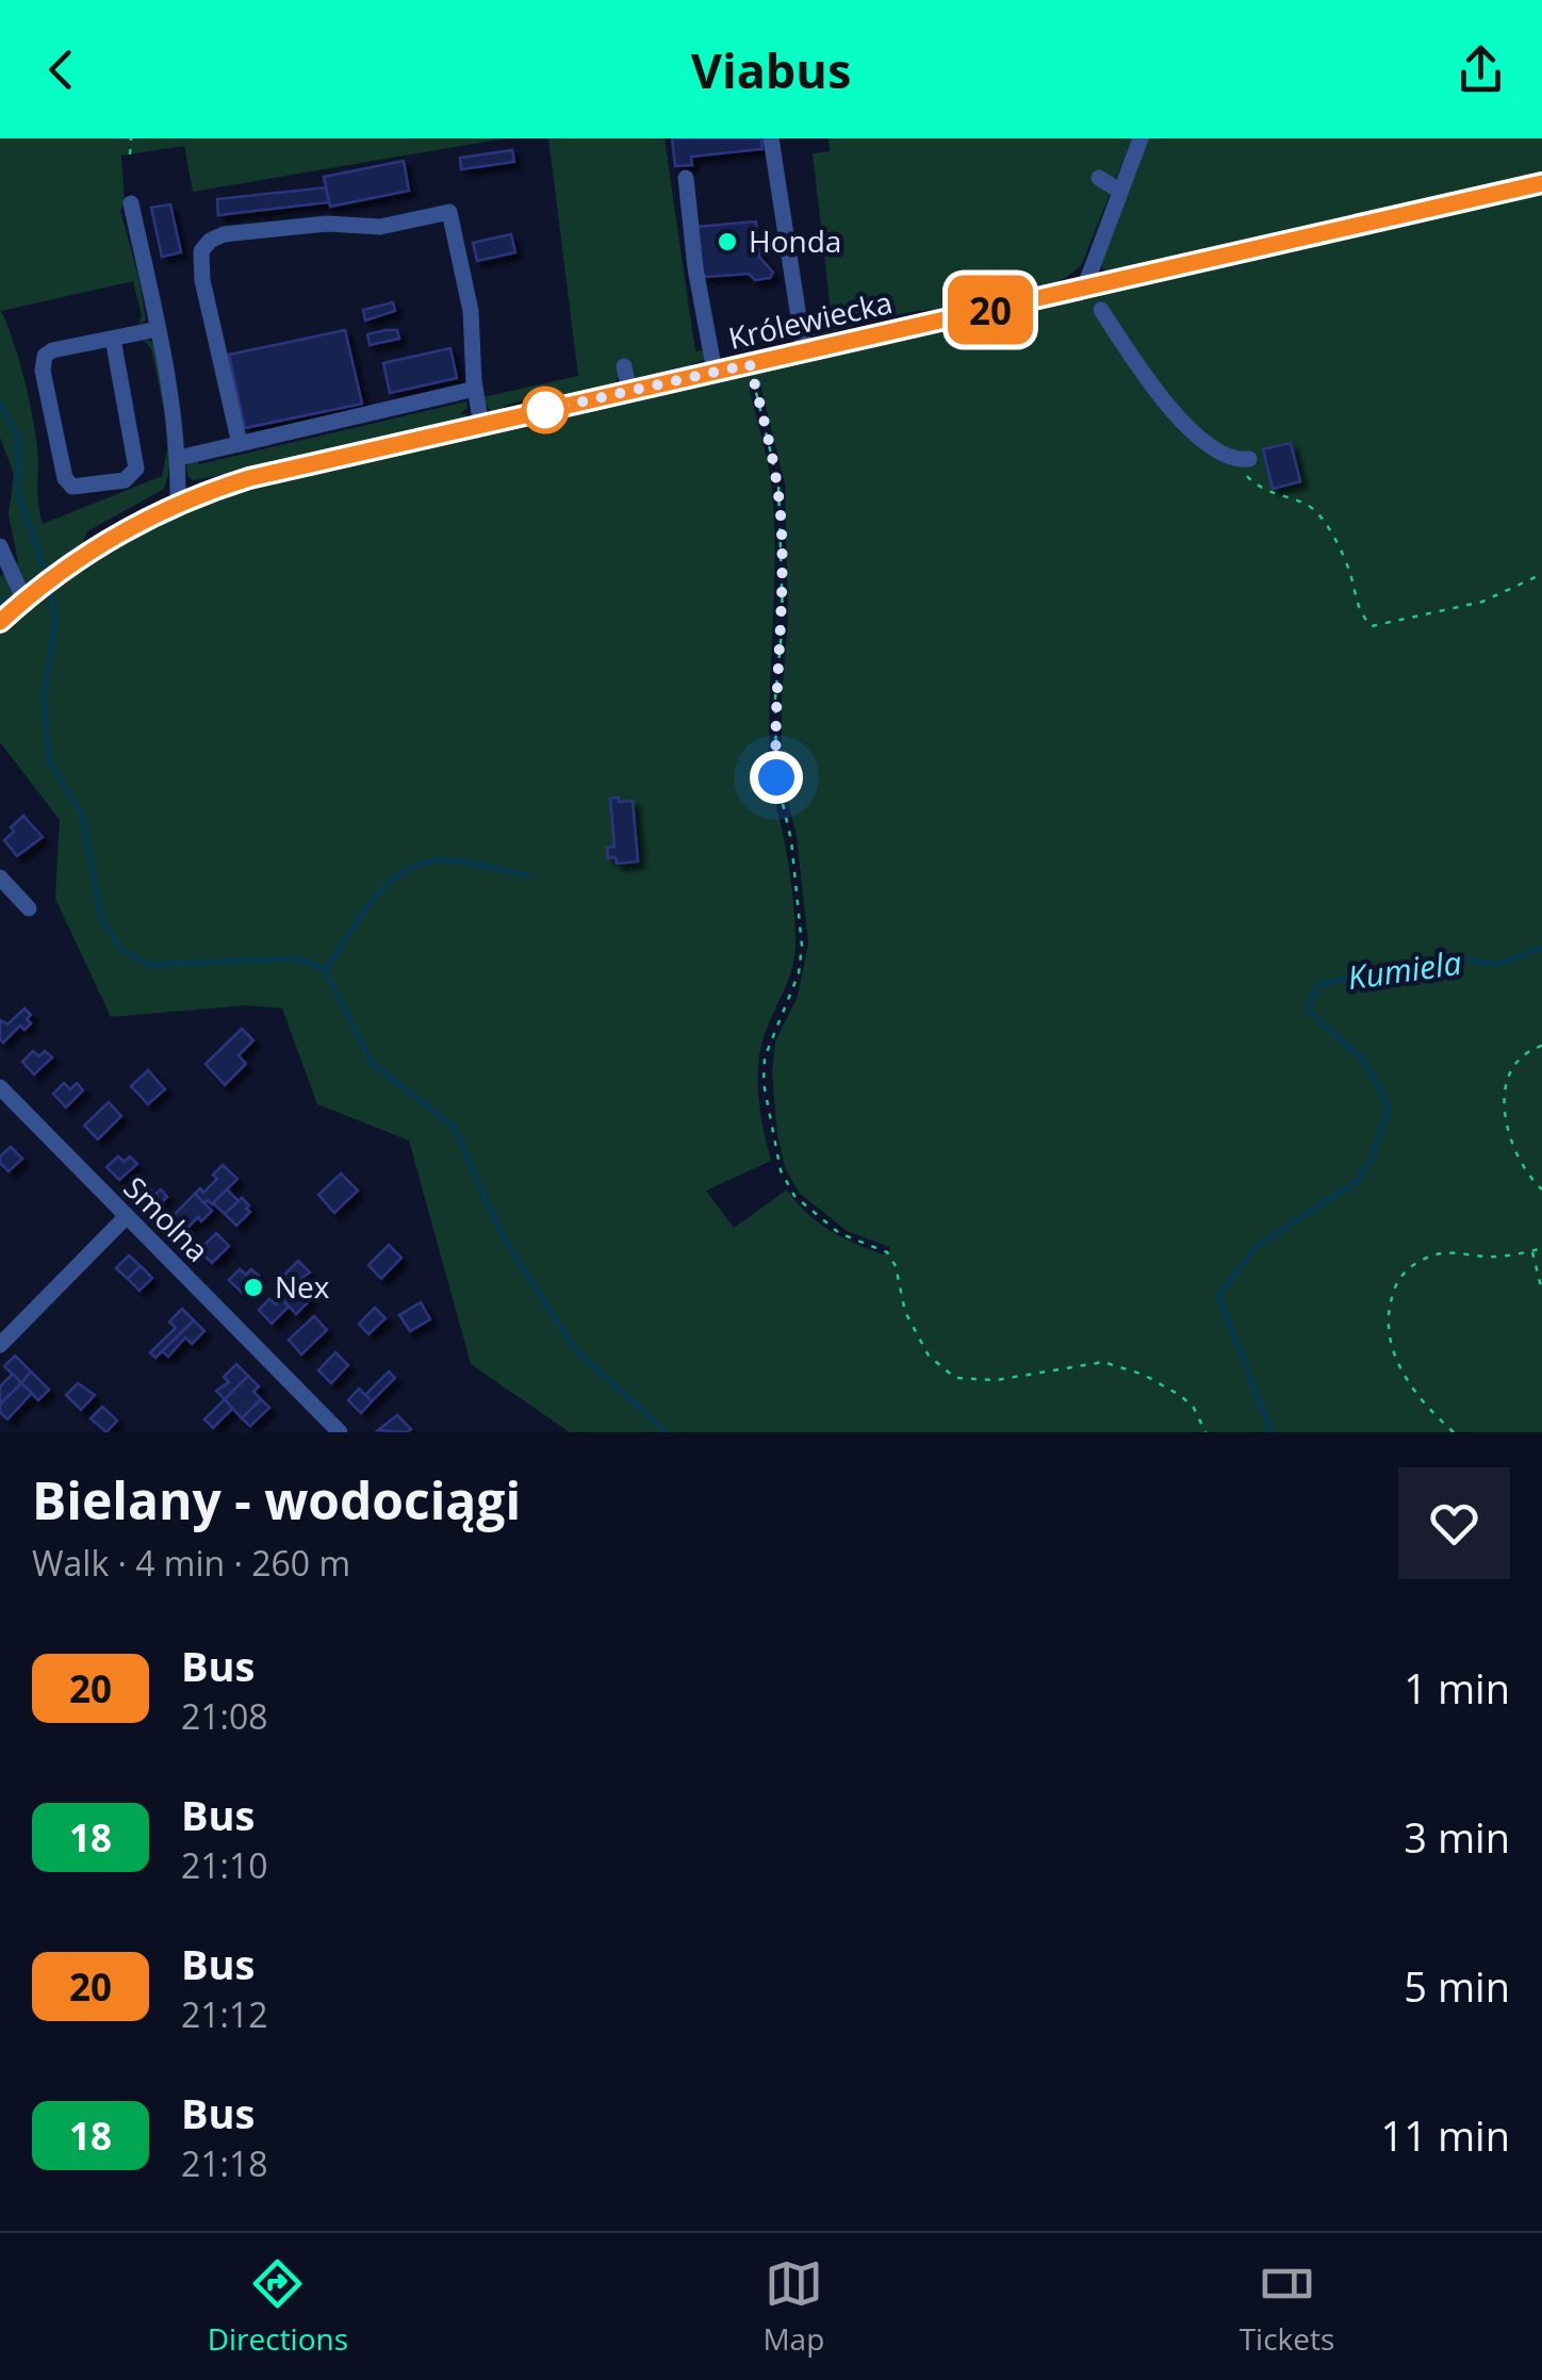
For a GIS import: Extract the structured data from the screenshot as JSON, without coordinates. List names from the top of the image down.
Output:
{
  "streets": {
    "main road": ["Królewiecka"],
    "street": ["Smolna"]
  },
  "water": ["Kumiela"],
  "places": ["Honda", "Nex"],
  "lines": ["bus line 20"],
  "page": {
    "header": "Viabus",
    "on_map": "20",
    "heading": ["Bielany - wodociągi", "Walk · 4 min · 260 m"],
    "list": [
      {
        "mark": "20",
        "name": "Bus",
        "note": "21:08",
        "value": "1 min"
      },
      {
        "mark": "18",
        "name": "Bus",
        "note": "21:10",
        "value": "3 min"
      },
      {
        "mark": "20",
        "name": "Bus",
        "note": "21:12",
        "value": "5 min"
      },
      {
        "mark": "18",
        "name": "Bus",
        "note": "21:18",
        "value": "11 min"
      }
    ],
    "tabs": ["Directions", "Map", "Tickets"]
  }
}
